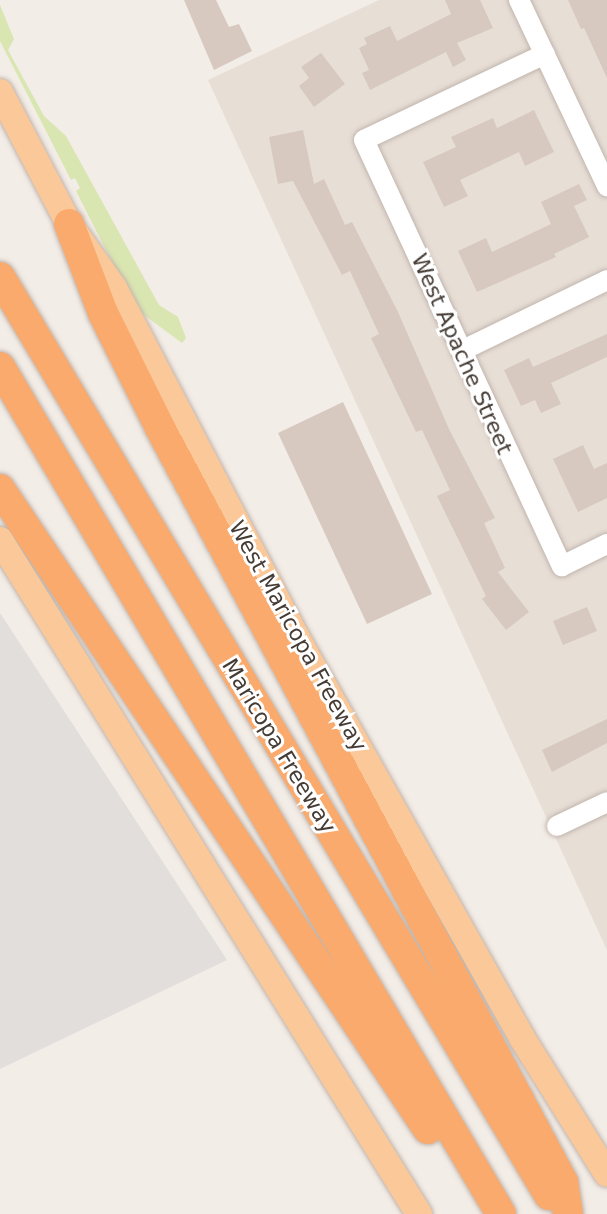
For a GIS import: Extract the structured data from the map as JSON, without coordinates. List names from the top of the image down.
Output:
{
  "streets": {
    "highway": ["Maricopa Freeway"],
    "main road": ["West Maricopa Freeway"],
    "street": ["West Apache Street"]
  }
}
